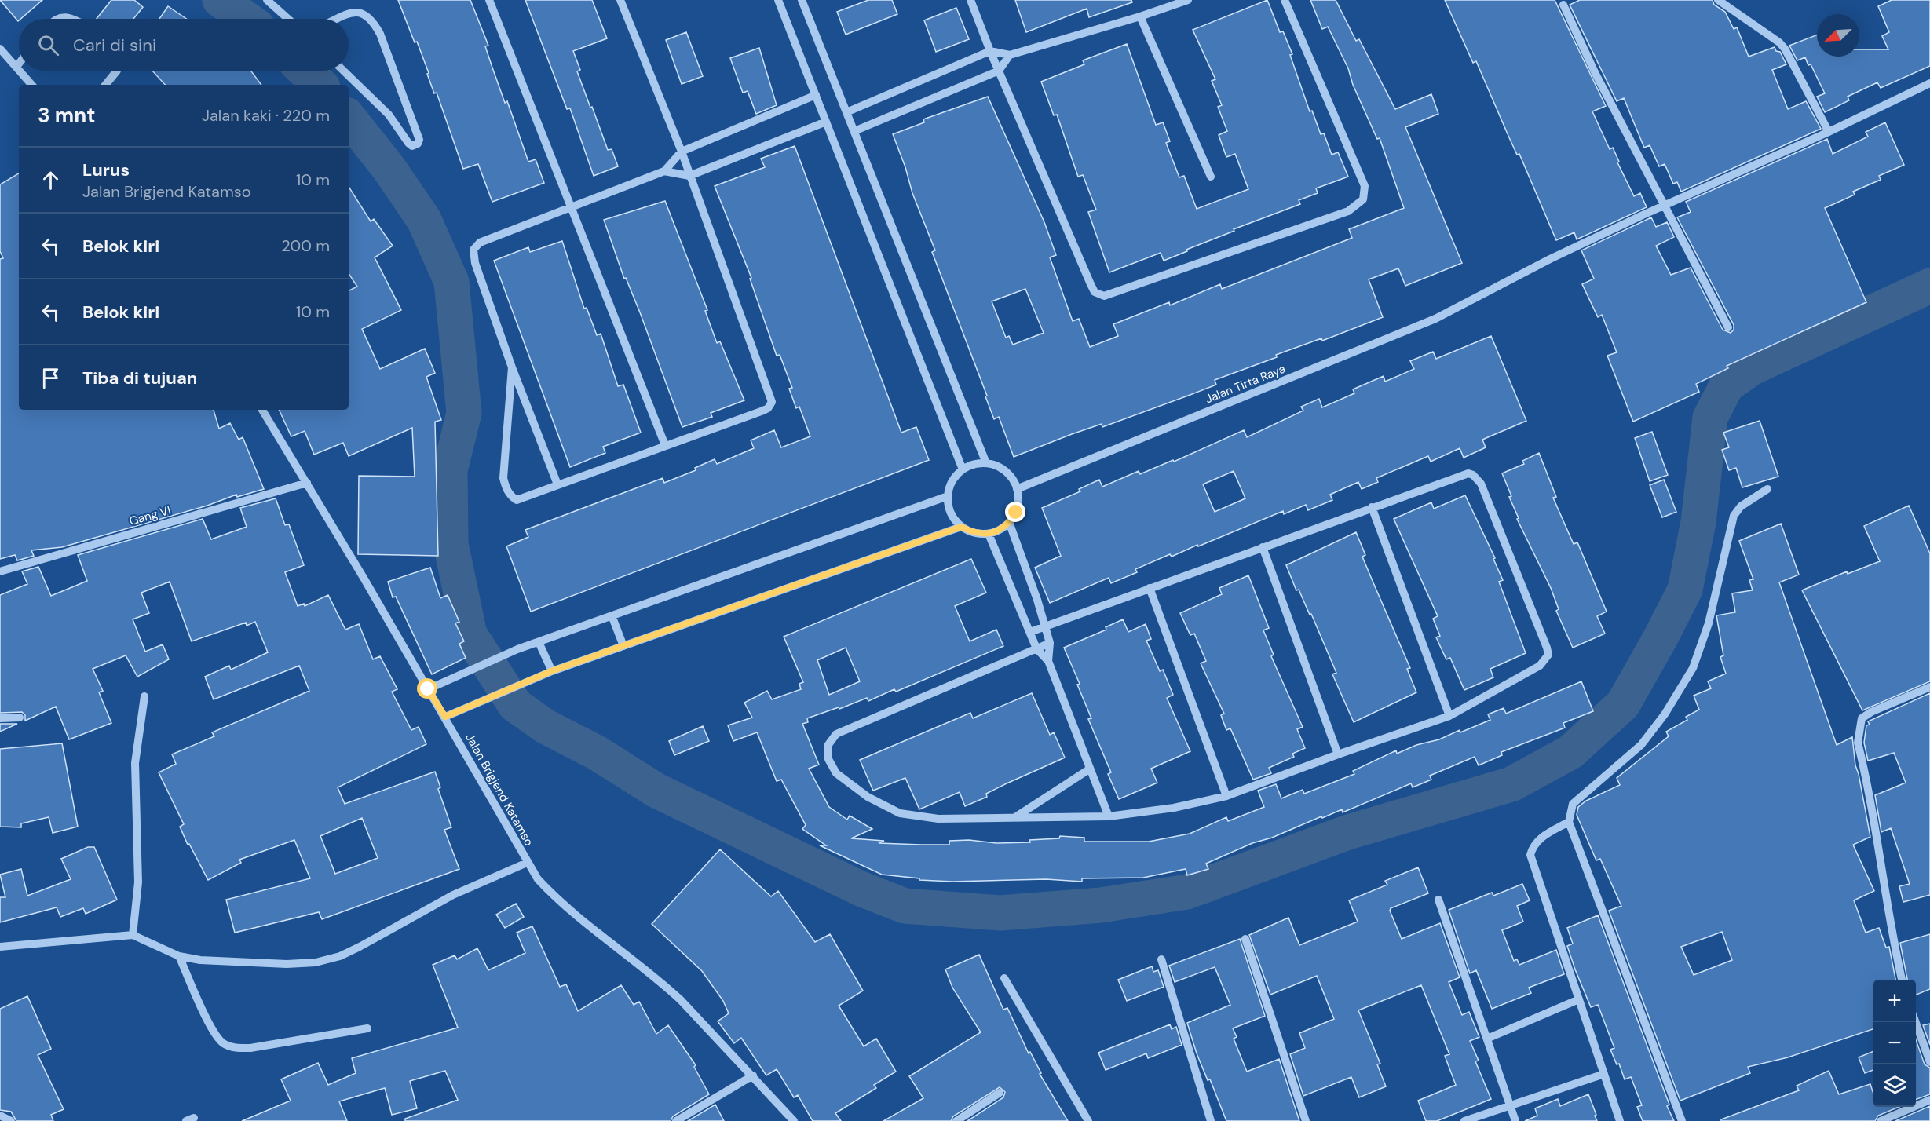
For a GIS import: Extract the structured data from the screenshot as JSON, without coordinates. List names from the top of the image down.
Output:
{
  "streets": {
    "street": ["Jalan Tirta Raya", "Gang VI", "Jalan Brigjend Katamso"]
  },
  "crossings": [
    ["Gang VI", "Jalan Brigjend Katamso"]
  ],
  "north": "bottom left",
  "page": {
    "search": "Cari di sini",
    "heading": ["3 mnt", "Jalan kaki · 220 m"],
    "list": [
      ["Lurus", "Jalan Brigjend Katamso", "10 m"],
      ["Belok kiri", "200 m"],
      ["Belok kiri", "10 m"],
      "Tiba di tujuan"
    ],
    "map_buttons": ["+", "−"]
  }
}
